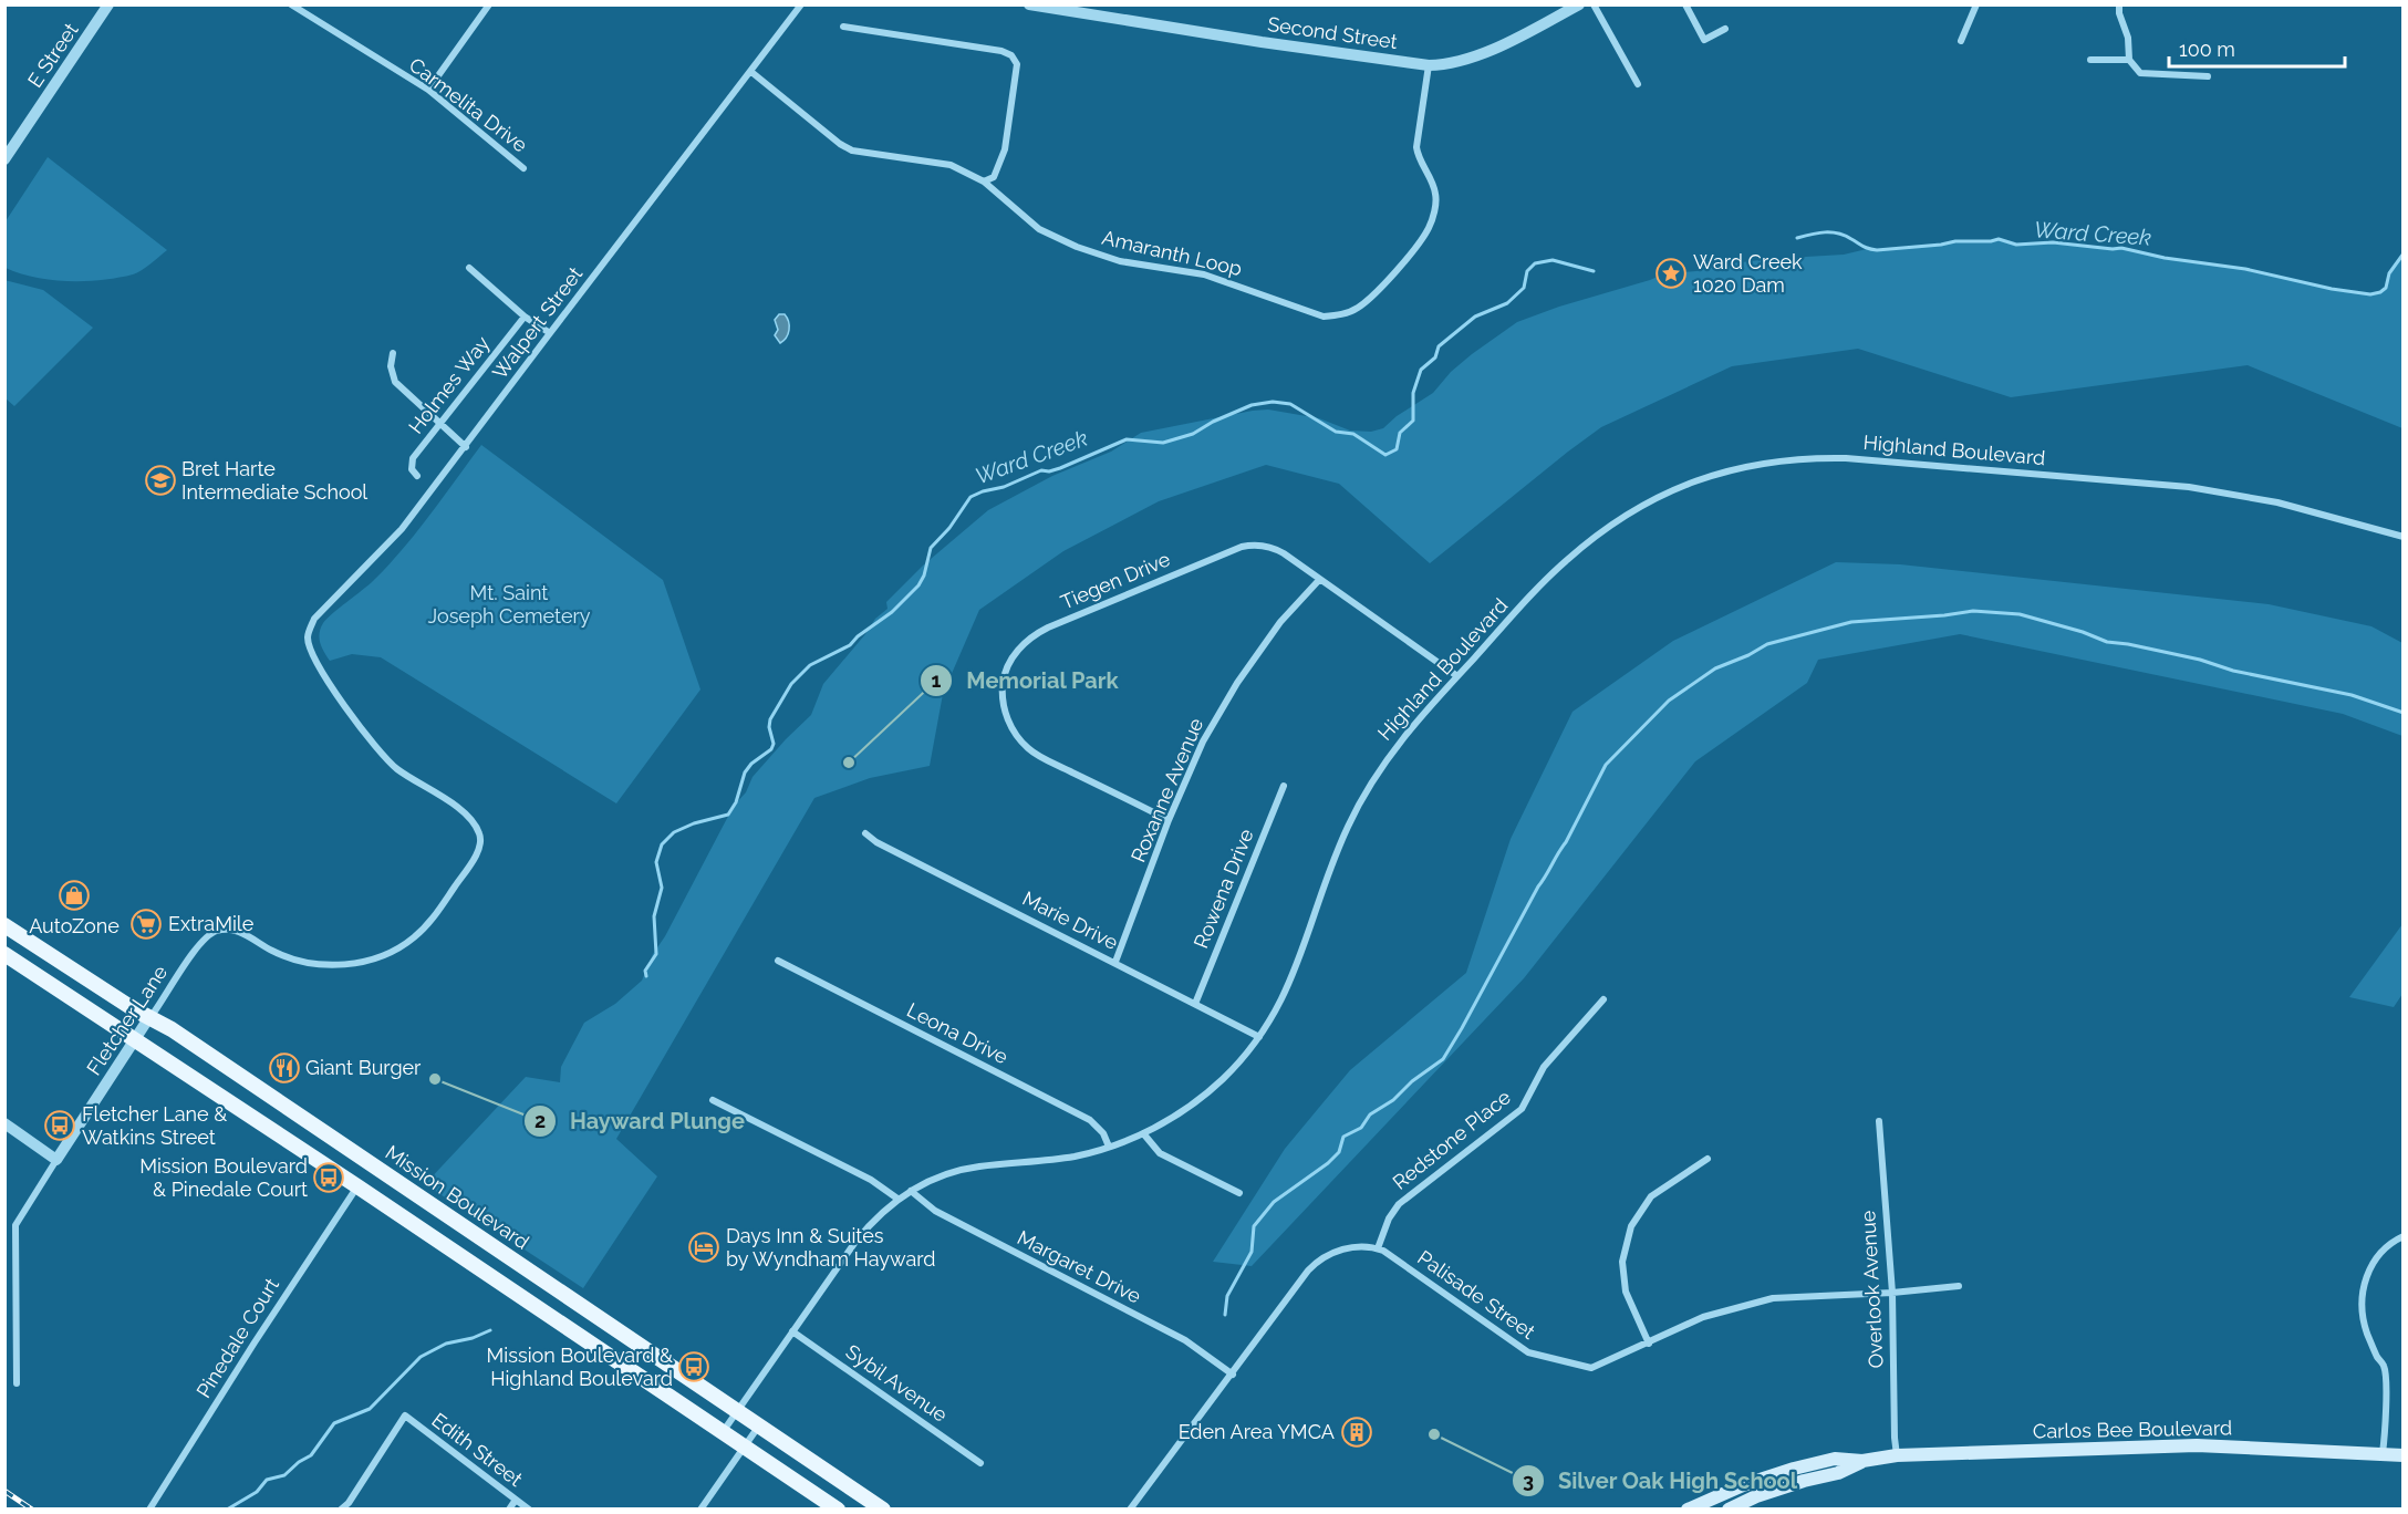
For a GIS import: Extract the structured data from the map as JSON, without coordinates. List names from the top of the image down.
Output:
{
  "streets": {
    "main road": ["Mission Boulevard", "Carlos Bee Boulevard"],
    "street": [
      "Second Street",
      "E Street",
      "Carmelita Drive",
      "Amaranth Loop",
      "Walpert Street",
      "Holmes Way",
      "Highland Boulevard",
      "Tiegen Drive",
      "Roxanne Avenue",
      "Rowena Drive",
      "Marie Drive",
      "Fletcher Lane",
      "Leona Drive",
      "Redstone Place",
      "Margaret Drive",
      "Overlook Avenue",
      "Palisade Street",
      "Pinedale Court",
      "Sybil Avenue",
      "Edith Street"
    ]
  },
  "crossings": [
    ["Second Street", "Amaranth Loop"],
    ["Amaranth Loop", "Walpert Street"],
    ["Walpert Street", "Fletcher Lane"],
    ["Highland Boulevard", "Tiegen Drive"],
    ["Highland Boulevard", "Marie Drive"],
    ["Highland Boulevard", "Leona Drive"],
    ["Highland Boulevard", "Mission Boulevard"],
    ["Highland Boulevard", "Margaret Drive"],
    ["Highland Boulevard", "Sybil Avenue"],
    ["Tiegen Drive", "Roxanne Avenue"],
    ["Roxanne Avenue", "Marie Drive"],
    ["Rowena Drive", "Marie Drive"],
    ["Fletcher Lane", "Mission Boulevard"],
    ["Redstone Place", "Palisade Street"],
    ["Overlook Avenue", "Palisade Street"],
    ["Overlook Avenue", "Carlos Bee Boulevard"]
  ],
  "water": ["Ward Creek"],
  "parks": ["Mt. Saint Joseph Cemetery"],
  "places": {
    "place": ["Ward Creek 1020 Dam"],
    "school or university": ["Bret Harte Intermediate School"],
    "other": ["Memorial Park", "Hayward Plunge", "Silver Oak High School"],
    "shop": ["AutoZone"],
    "supermarket": ["ExtraMile"],
    "restaurant": ["Giant Burger"],
    "bus stop": ["Fletcher Lane & Watkins Street", "Mission Boulevard & Pinedale Court", "Mission Boulevard & Highland Boulevard"],
    "hotel": ["Days Inn & Suites by Wyndham Hayward"],
    "building": ["Eden Area YMCA"]
  },
  "scale_bar": "100 m"
}
